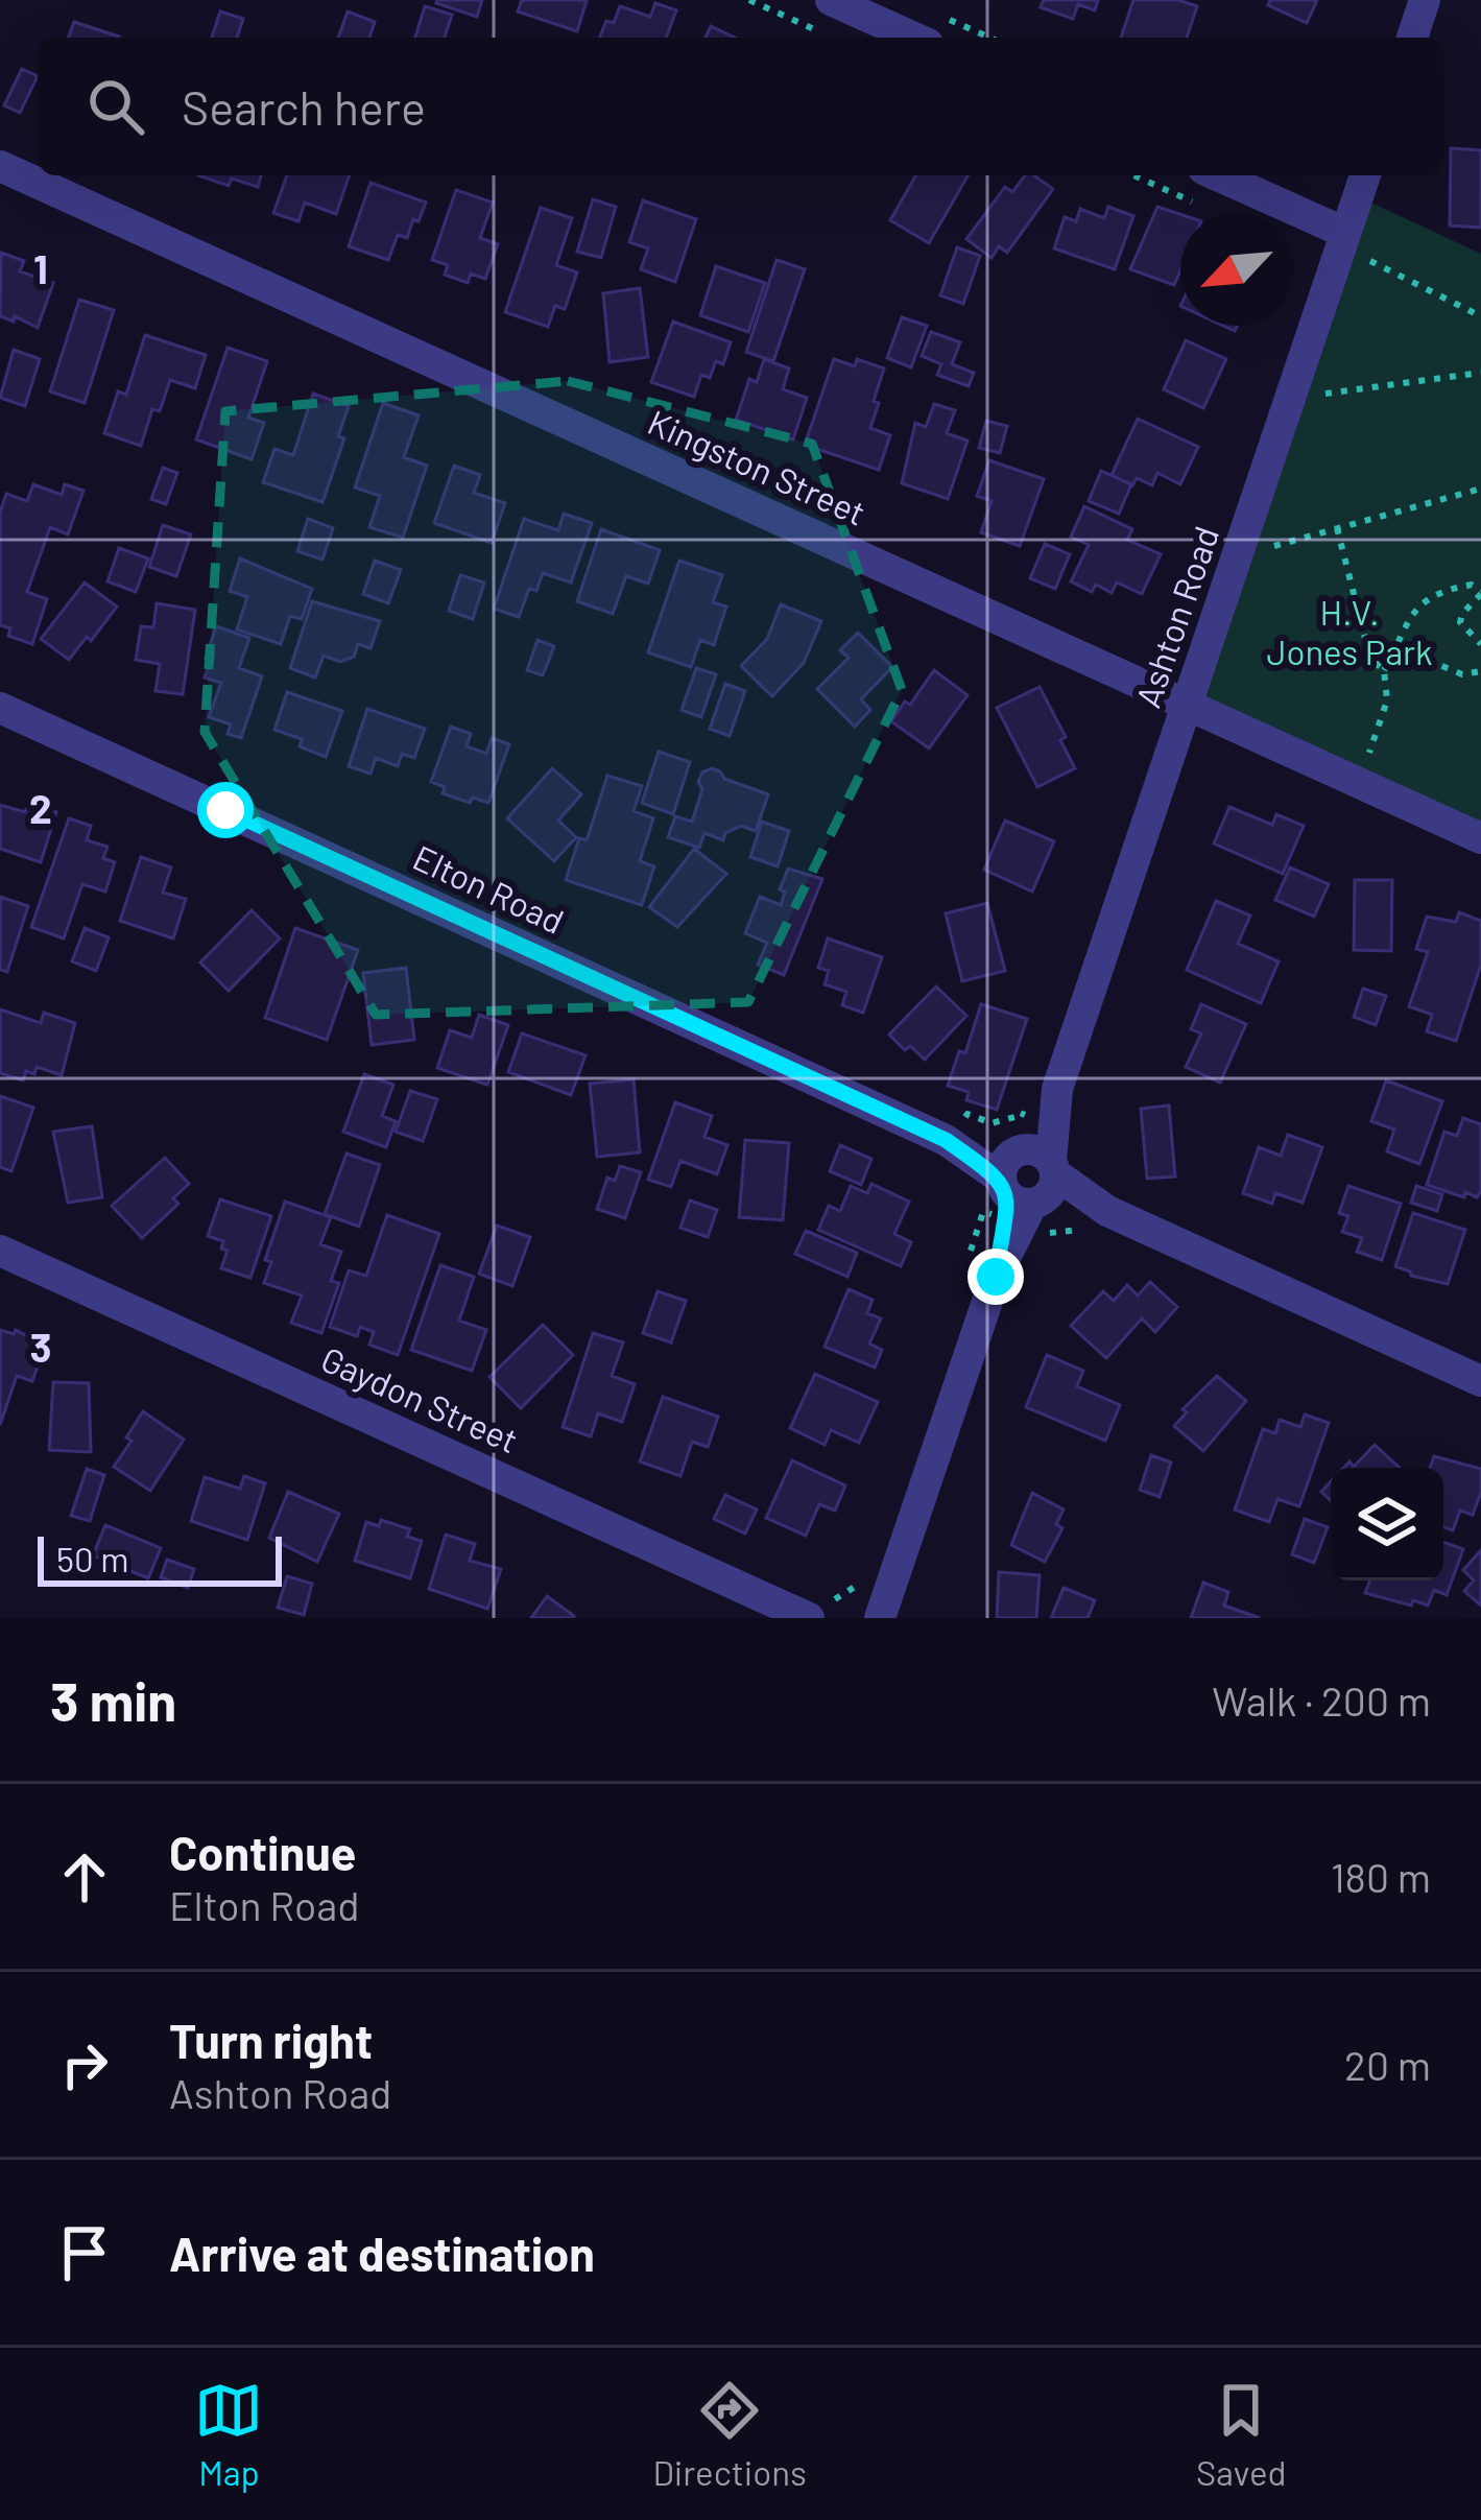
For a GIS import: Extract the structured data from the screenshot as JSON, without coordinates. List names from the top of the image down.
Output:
{
  "streets": {
    "street": [
      "Kingston Street",
      "Ashton Road",
      "Elton Road",
      "Gaydon Street"
    ]
  },
  "crossings": [
    ["Kingston Street", "Ashton Road"],
    ["Ashton Road", "Elton Road"]
  ],
  "parks": ["H.V. Jones Park"],
  "scale_bar": "50 m",
  "north": "bottom left",
  "page": {
    "search": "Search here",
    "scale": "50 m",
    "heading": ["3 min", "Walk · 200 m"],
    "list": [
      ["Continue", "Elton Road", "180 m"],
      ["Turn right", "Ashton Road", "20 m"],
      "Arrive at destination"
    ],
    "nav": ["Map", "Directions", "Saved"]
  },
  "grid": {
    "rows": ["1", "2", "3"]
  }
}
